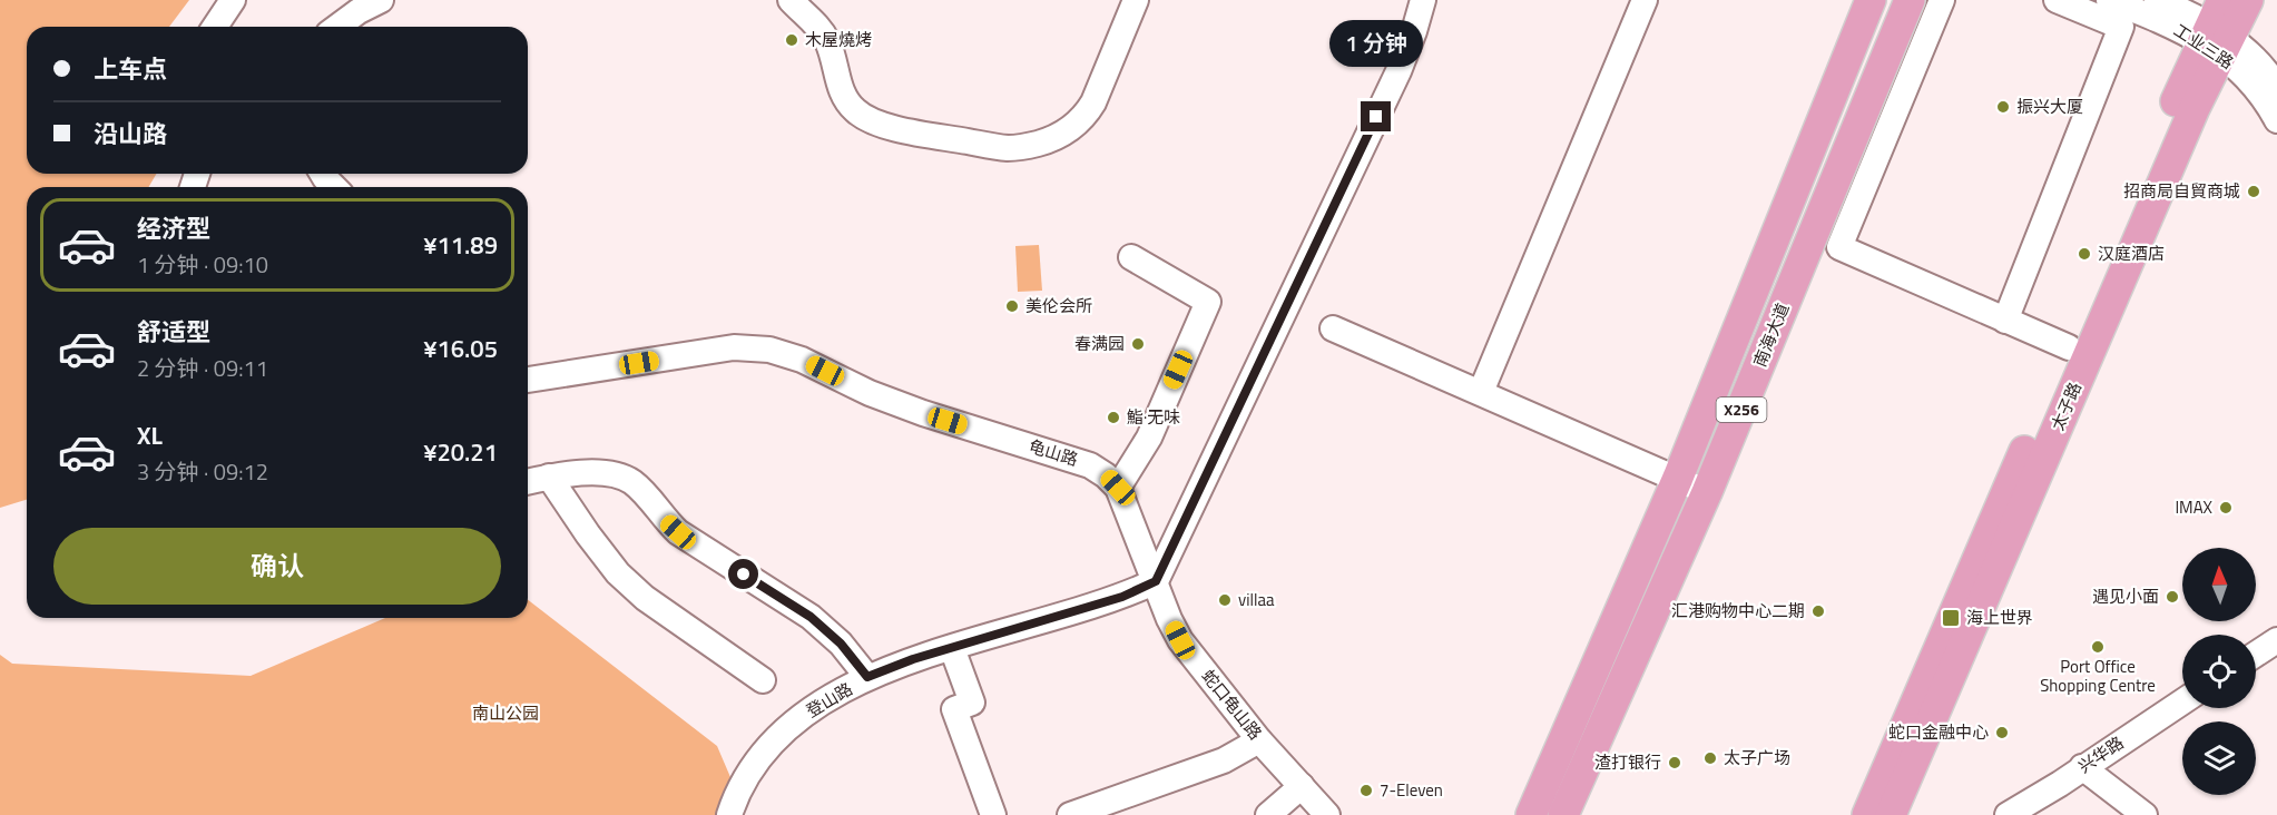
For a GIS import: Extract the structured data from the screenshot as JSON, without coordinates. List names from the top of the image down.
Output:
{
  "streets": {
    "main road": ["南海大道", "太子路", "X256"],
    "street": [
      "工业三路",
      "龟山路",
      "登山路",
      "蛇口龟山路",
      "兴华路"
    ]
  },
  "crossings": [
    ["工业三路", "太子路"],
    ["龟山路", "登山路"],
    ["龟山路", "蛇口龟山路"],
    ["登山路", "蛇口龟山路"]
  ],
  "parks": ["南山公园"],
  "places": {
    "other": [
      "木屋燒烤",
      "振兴大厦",
      "招商局自貿商城",
      "汉庭酒店",
      "美伦会所",
      "春满园",
      "鮨·无味",
      "IMAX",
      "遇见小面",
      "villaa",
      "汇港购物中心二期",
      "Port Office Shopping Centre",
      "蛇口金融中心",
      "太子广场",
      "渣打银行",
      "7-Eleven"
    ],
    "transit": ["海上世界"]
  },
  "north": "top",
  "page": {
    "bubble": "1 分钟",
    "banner": ["上车点", "沿山路"],
    "list": [
      {
        "name": "经济型",
        "note": "1 分钟 · 09:10",
        "value": "¥11.89"
      },
      {
        "name": "舒适型",
        "note": "2 分钟 · 09:11",
        "value": "¥16.05"
      },
      {
        "name": "XL",
        "note": "3 分钟 · 09:12",
        "value": "¥20.21"
      }
    ],
    "buttons": "确认"
  }
}
